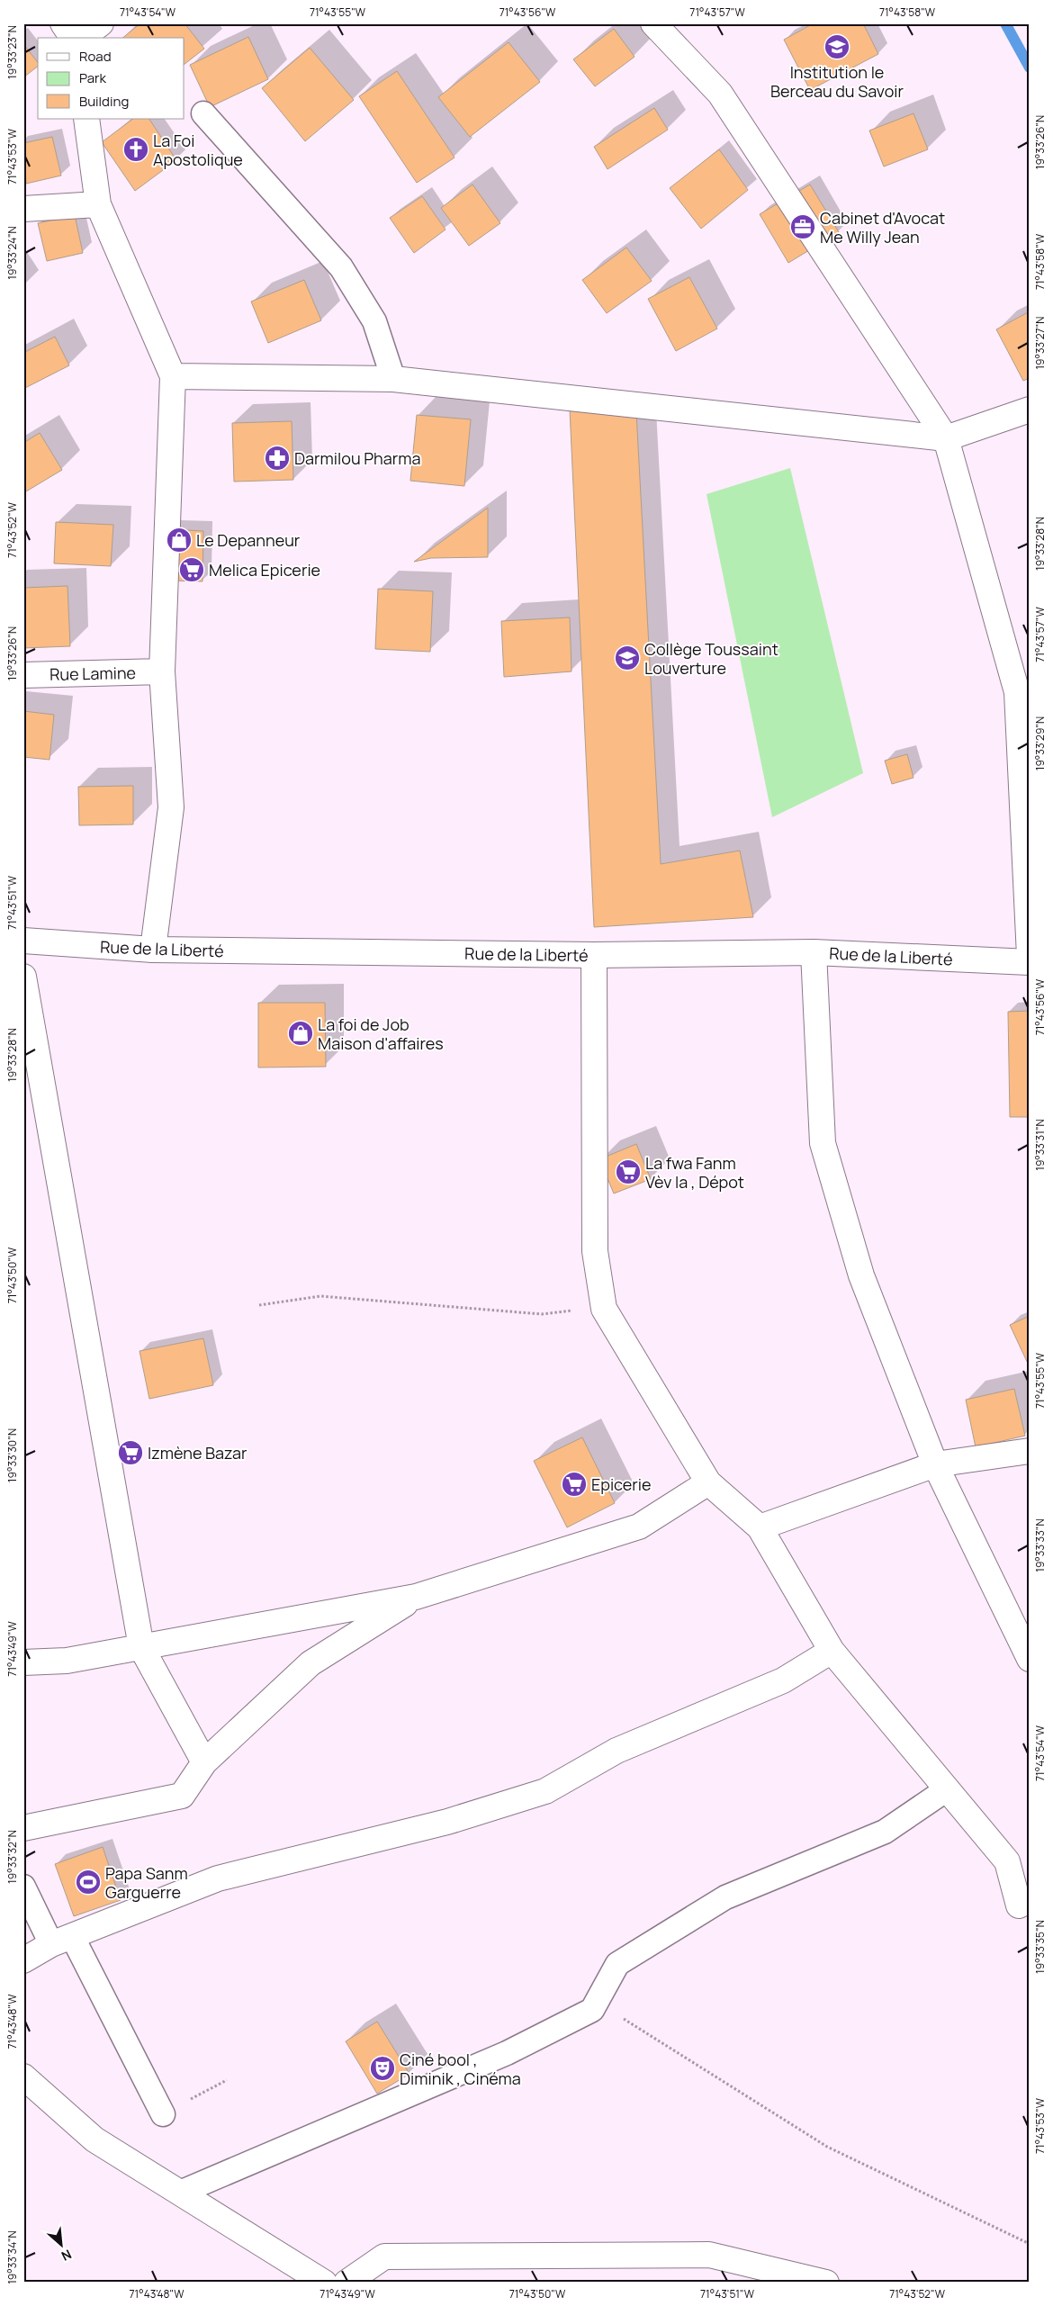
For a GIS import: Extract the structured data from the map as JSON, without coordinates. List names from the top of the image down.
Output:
{
  "streets": {
    "street": ["Rue Lamine", "Rue de la Liberté"]
  },
  "places": {
    "school or university": ["Institution le Berceau du Savoir", "Collège Toussaint Louverture"],
    "church": ["La Foi Apostolique"],
    "office": ["Cabinet d'Avocat Me Willy Jean"],
    "pharmacy": ["Darmilou Pharma"],
    "shop": ["Le Depanneur", "La foi de Job Maison d'affaires"],
    "supermarket": [
      "Melica Epicerie",
      "La fwa Fanm Vèv la , Dépot",
      "Izmène Bazar",
      "Epicerie"
    ],
    "sports": ["Papa Sanm Garguerre"],
    "theatre": ["Ciné bool , Diminik , Cinéma"]
  },
  "legend": ["Road", "Park", "Building"],
  "north": "bottom right",
  "coordinates": [
    "71°43'54\"W",
    "71°43'55\"W",
    "71°43'56\"W",
    "71°43'57\"W",
    "71°43'58\"W",
    "19°33'23\"N",
    "19°33'26\"N",
    "71°43'53\"W",
    "19°33'24\"N",
    "19°33'27\"N",
    "71°43'52\"W",
    "19°33'28\"N",
    "19°33'29\"N",
    "71°43'51\"W",
    "19°33'31\"N",
    "71°43'50\"W",
    "19°33'30\"N",
    "19°33'33\"N",
    "71°43'49\"W",
    "19°33'32\"N",
    "19°33'35\"N",
    "71°43'48\"W",
    "19°33'34\"N"
  ]
}
